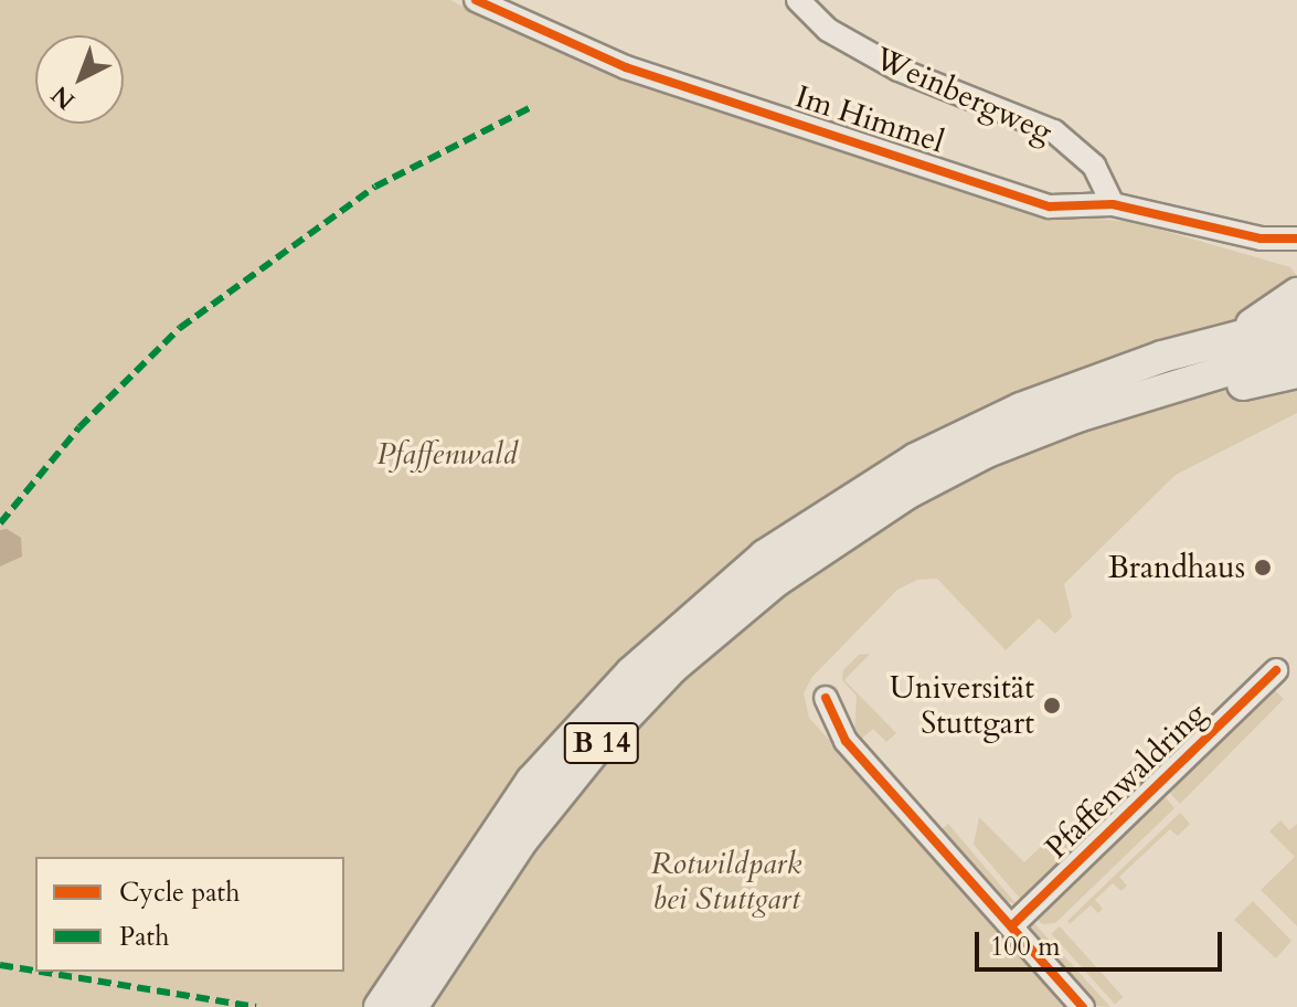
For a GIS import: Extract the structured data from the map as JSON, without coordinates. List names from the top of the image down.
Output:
{
  "streets": {
    "highway": ["B 14"],
    "street": ["Weinbergweg", "Im Himmel", "Pfaffenwaldring"]
  },
  "crossings": [
    ["Weinbergweg", "Im Himmel"]
  ],
  "parks": ["Pfaffenwald", "Rotwildpark bei Stuttgart"],
  "places": ["Brandhaus", "Universität Stuttgart"],
  "legend": ["Cycle path", "Path"],
  "scale_bar": "100 m",
  "north": "bottom left"
}
